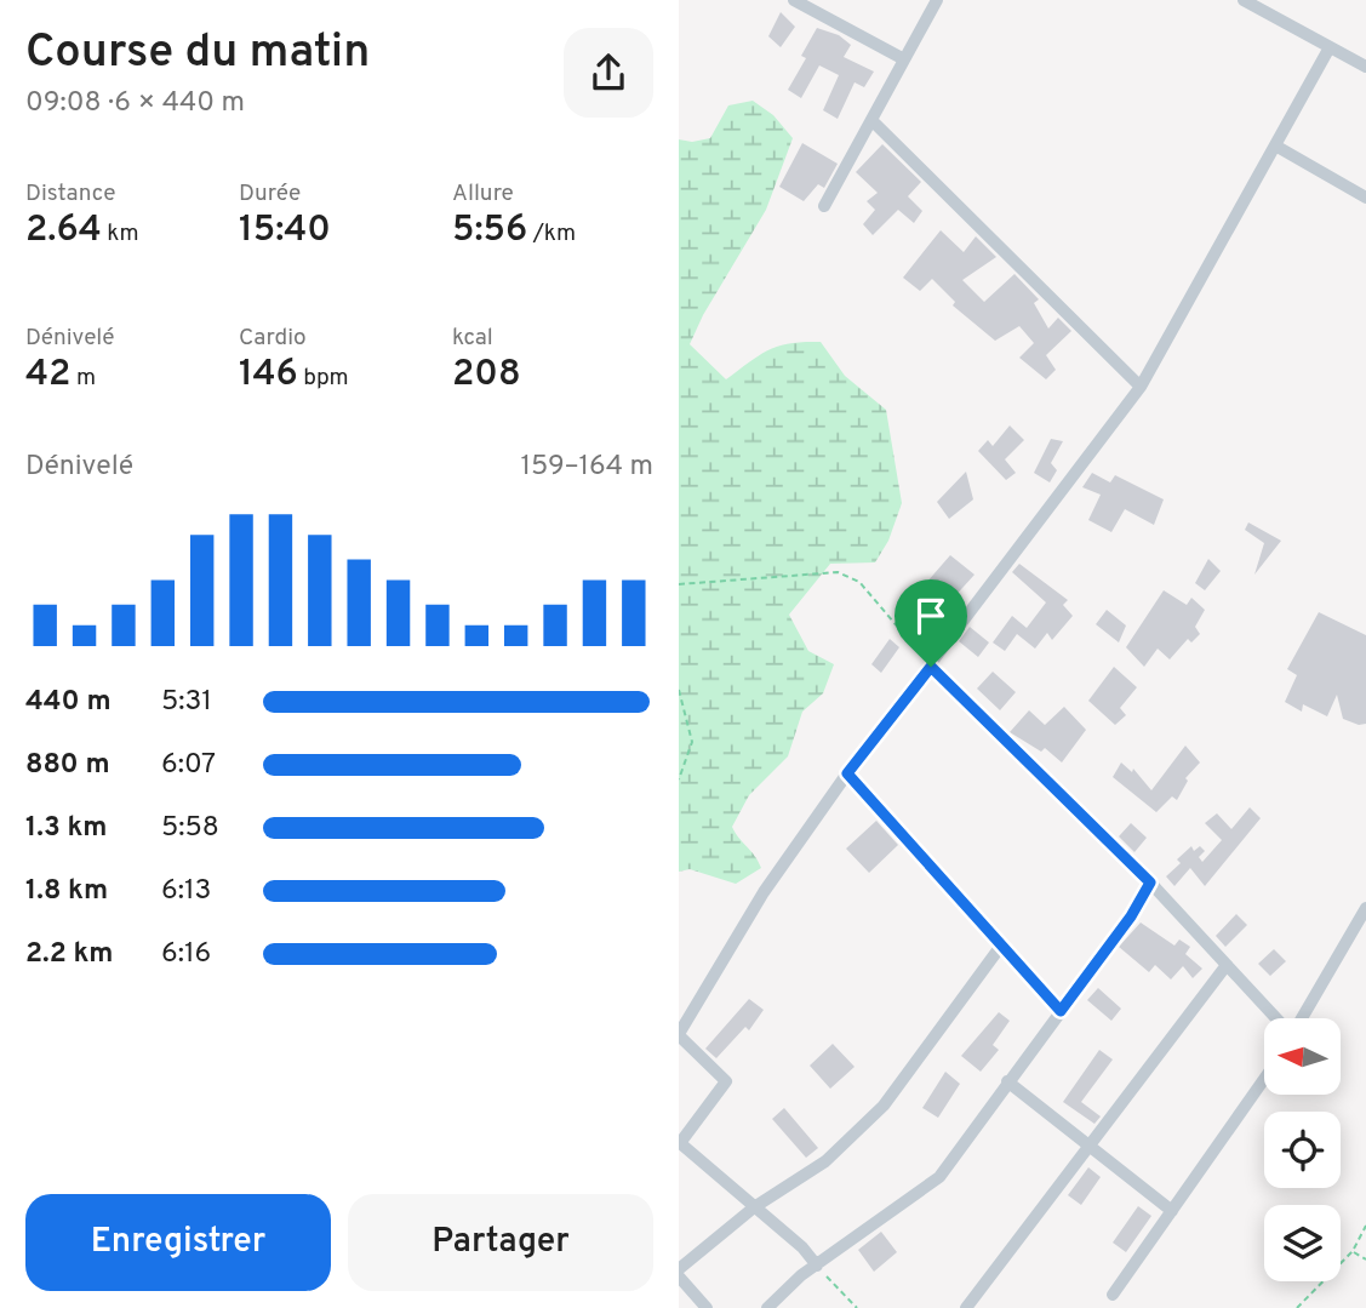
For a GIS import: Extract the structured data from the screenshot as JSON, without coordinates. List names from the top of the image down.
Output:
{
  "north": "left",
  "page": {
    "heading": ["Course du matin", "09:08 · 6 × 440 m"],
    "stats": [
      ["Distance", "2.64 km"],
      ["Durée", "15:40"],
      ["Allure", "5:56 /km"],
      ["Dénivelé", "42 m"],
      ["Cardio", "146 bpm"],
      ["kcal", "208"]
    ],
    "chart": ["Dénivelé", "159–164 m"],
    "list": [
      {
        "name": "440 m",
        "note": "5:31"
      },
      {
        "name": "880 m",
        "note": "6:07"
      },
      {
        "name": "1.3 km",
        "note": "5:58"
      },
      {
        "name": "1.8 km",
        "note": "6:13"
      },
      {
        "name": "2.2 km",
        "note": "6:16"
      }
    ],
    "buttons": ["Enregistrer", "Partager"]
  }
}
